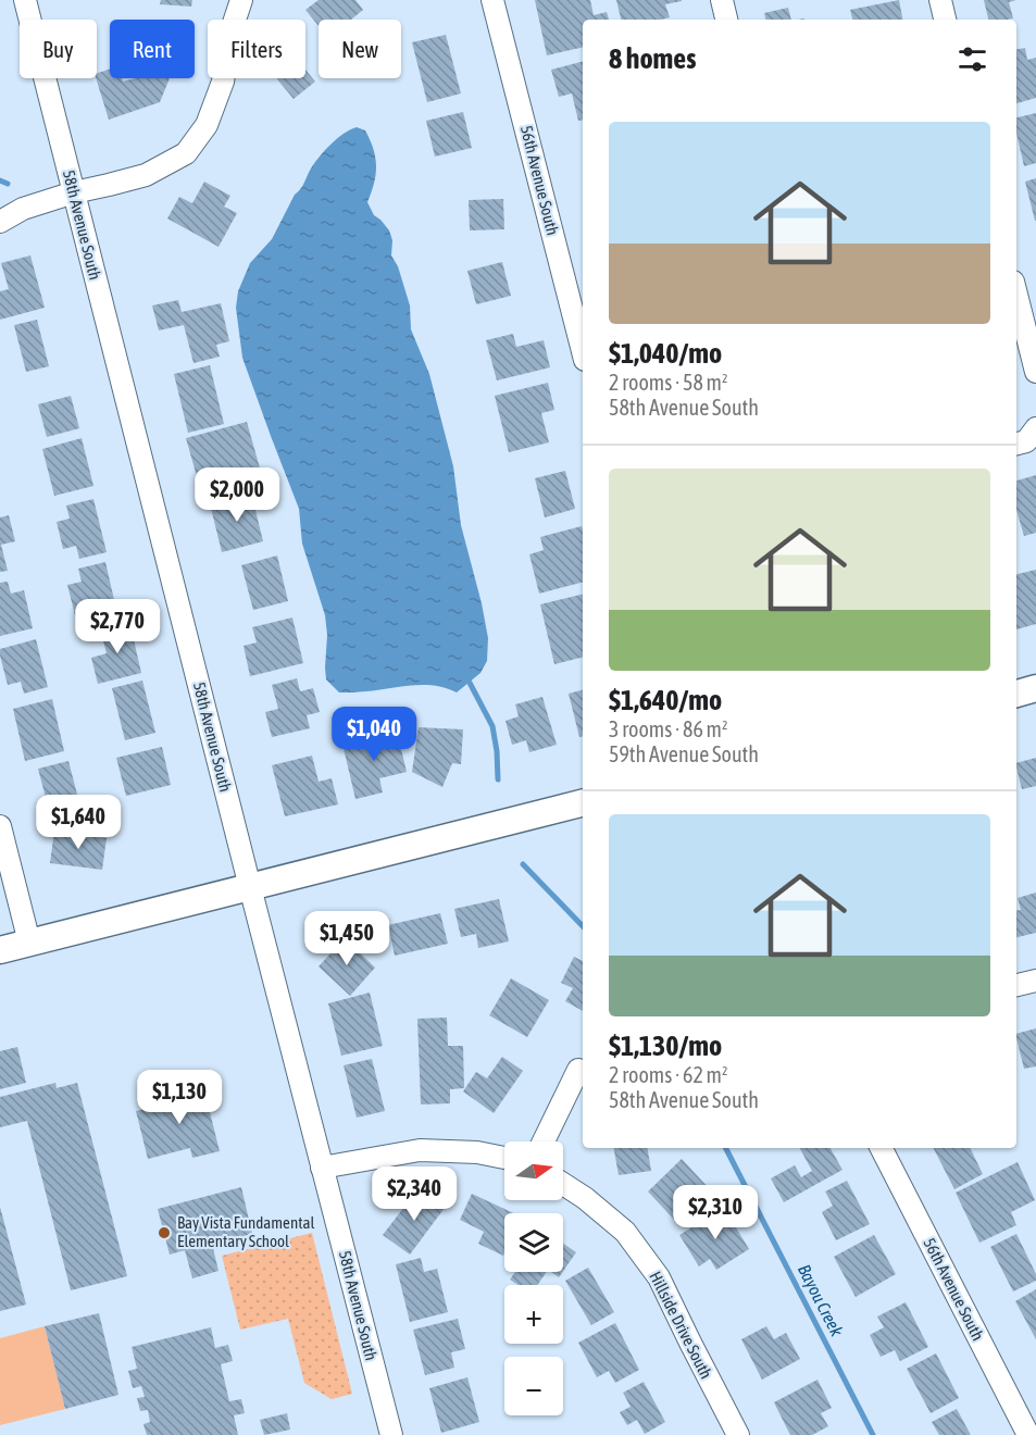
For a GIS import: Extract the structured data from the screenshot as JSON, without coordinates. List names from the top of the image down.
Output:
{
  "streets": {
    "street": ["56th Avenue South", "58th Avenue South", "Hillside Drive South"]
  },
  "water": ["Bayou Creek"],
  "places": ["Bay Vista Fundamental Elementary School"],
  "north": "right",
  "page": {
    "chip": [
      "Buy",
      "Rent",
      "Filters",
      "New"
    ],
    "heading": "8 homes",
    "list": [
      {
        "name": "$1,040/mo",
        "note": "2 rooms · 58 m² · 58th Avenue South"
      },
      {
        "name": "$1,640/mo",
        "note": "3 rooms · 86 m² · 59th Avenue South"
      },
      {
        "name": "$1,130/mo",
        "note": "2 rooms · 62 m² · 58th Avenue South"
      }
    ],
    "price": [
      "$2,000",
      "$2,770",
      "$1,040",
      "$1,640",
      "$1,450",
      "$1,130",
      "$2,340",
      "$2,310"
    ],
    "map_buttons": ["+", "−"]
  }
}
